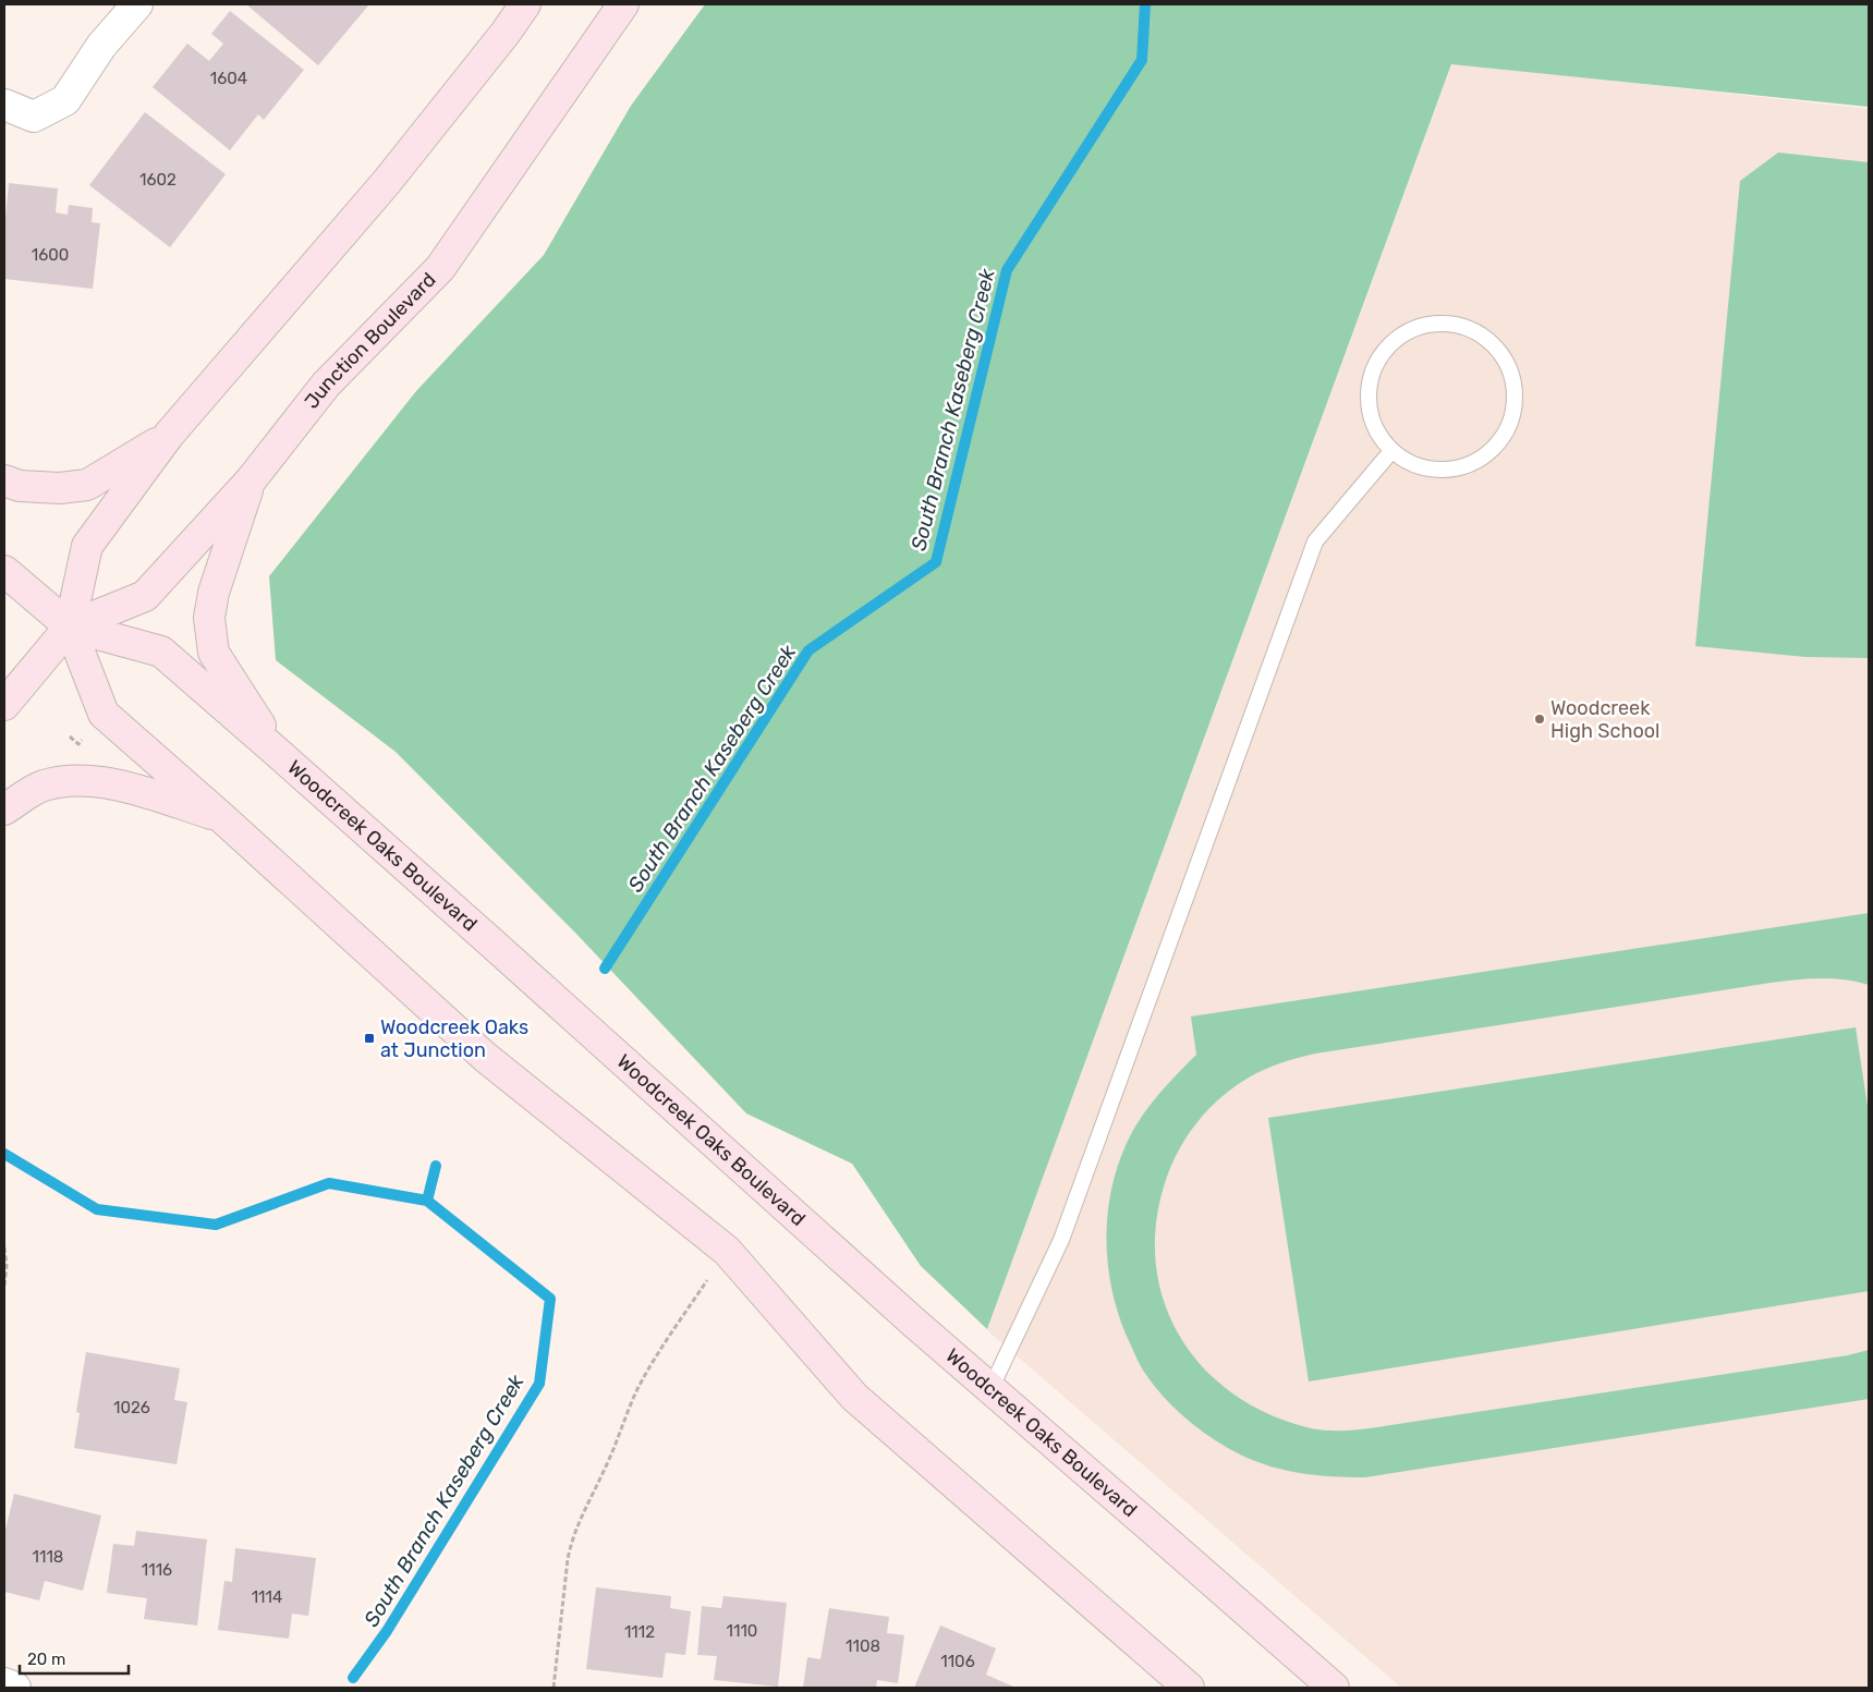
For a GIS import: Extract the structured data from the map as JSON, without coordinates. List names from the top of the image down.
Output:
{
  "streets": {
    "main road": ["Junction Boulevard", "Woodcreek Oaks Boulevard"]
  },
  "crossings": [
    ["Junction Boulevard", "Woodcreek Oaks Boulevard"]
  ],
  "water": ["South Branch Kaseberg Creek"],
  "places": {
    "other": ["Woodcreek High School"],
    "transit": ["Woodcreek Oaks at Junction"]
  },
  "house_numbers": [
    "1604",
    "1602",
    "1600",
    "1026",
    "1118",
    "1116",
    "1114",
    "1110",
    "1112",
    "1108",
    "1106"
  ],
  "scale_bar": "20 m"
}
